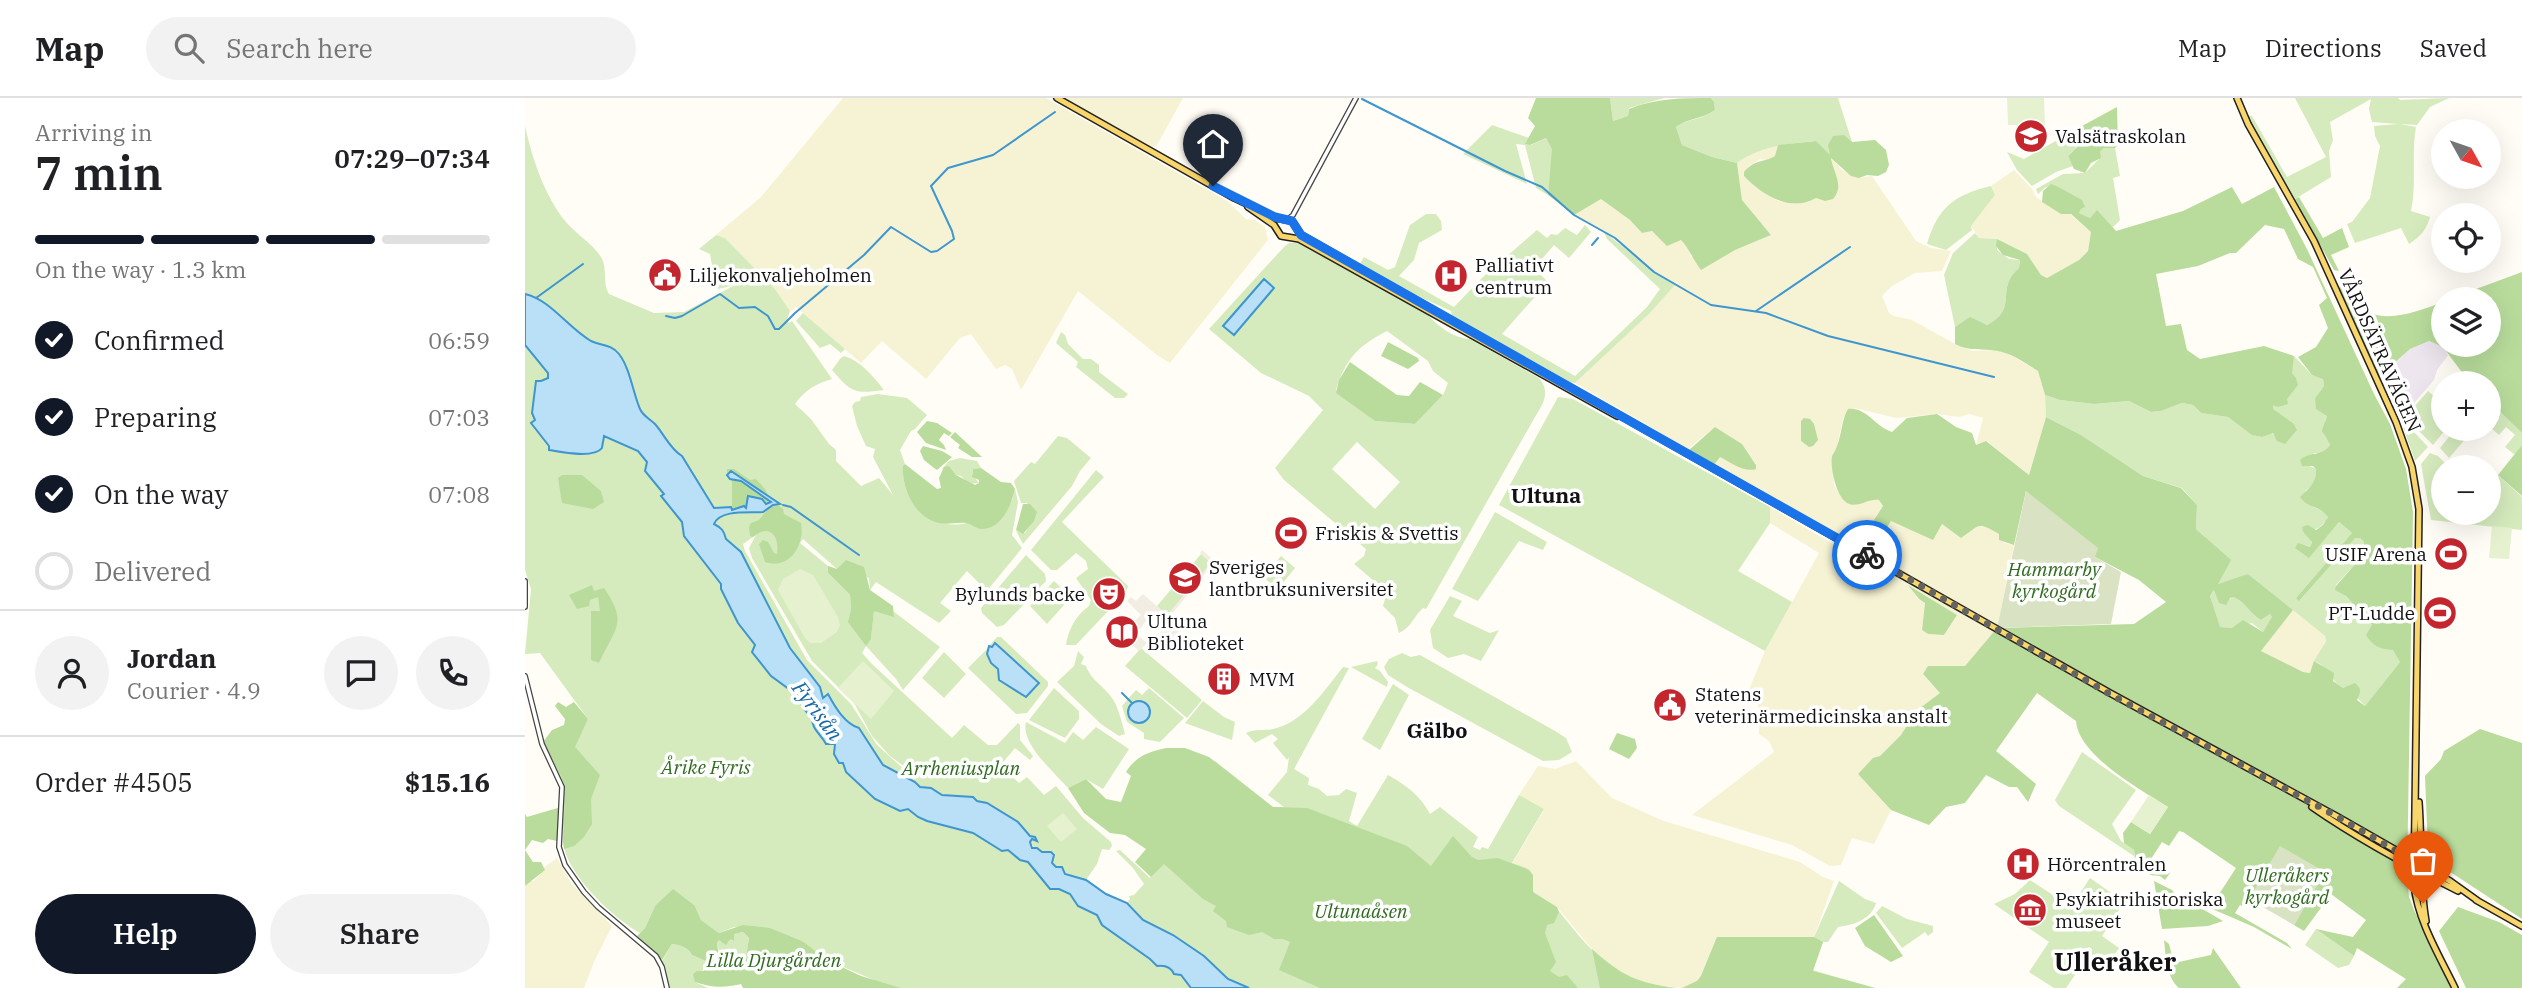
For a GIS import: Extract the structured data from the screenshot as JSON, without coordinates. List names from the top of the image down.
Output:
{
  "streets": {
    "main road": ["VÅRDSÄTRAVÄGEN"]
  },
  "districts": ["Ultuna", "Gälbo", "Ulleråker"],
  "water": ["Fyrisån"],
  "parks": [
    "Hammarby kyrkogård",
    "Årike Fyris",
    "Arrheniusplan",
    "Ulleråkers kyrkogård",
    "Ultunaåsen",
    "Lilla Djurgården"
  ],
  "places": {
    "school or university": ["Valsätraskolan", "Sveriges lantbruksuniversitet"],
    "public building": ["Liljekonvaljeholmen", "Statens veterinärmedicinska anstalt"],
    "hospital": ["Palliativt centrum", "Hörcentralen"],
    "sports": ["Friskis & Svettis", "USIF Arena", "PT-Ludde"],
    "theatre": ["Bylunds backe"],
    "library": ["Ultuna Biblioteket"],
    "building": ["MVM"],
    "museum": ["Psykiatrihistoriska museet"]
  },
  "north": "bottom right",
  "page": {
    "header": "Map",
    "search": "Search here",
    "nav": ["Map", "Directions", "Saved"],
    "heading": ["7 min", "Arriving in", "07:29–07:34"],
    "panel": [
      "Jordan",
      "Courier · 4.9",
      "Order #4505",
      "$15.16"
    ],
    "map_buttons": ["+", "−"],
    "bar": "On the way · 1.3 km",
    "list": [
      ["Confirmed", "06:59"],
      ["Preparing", "07:03"],
      ["On the way", "07:08"],
      "Delivered"
    ],
    "buttons": ["Help", "Share"]
  }
}
